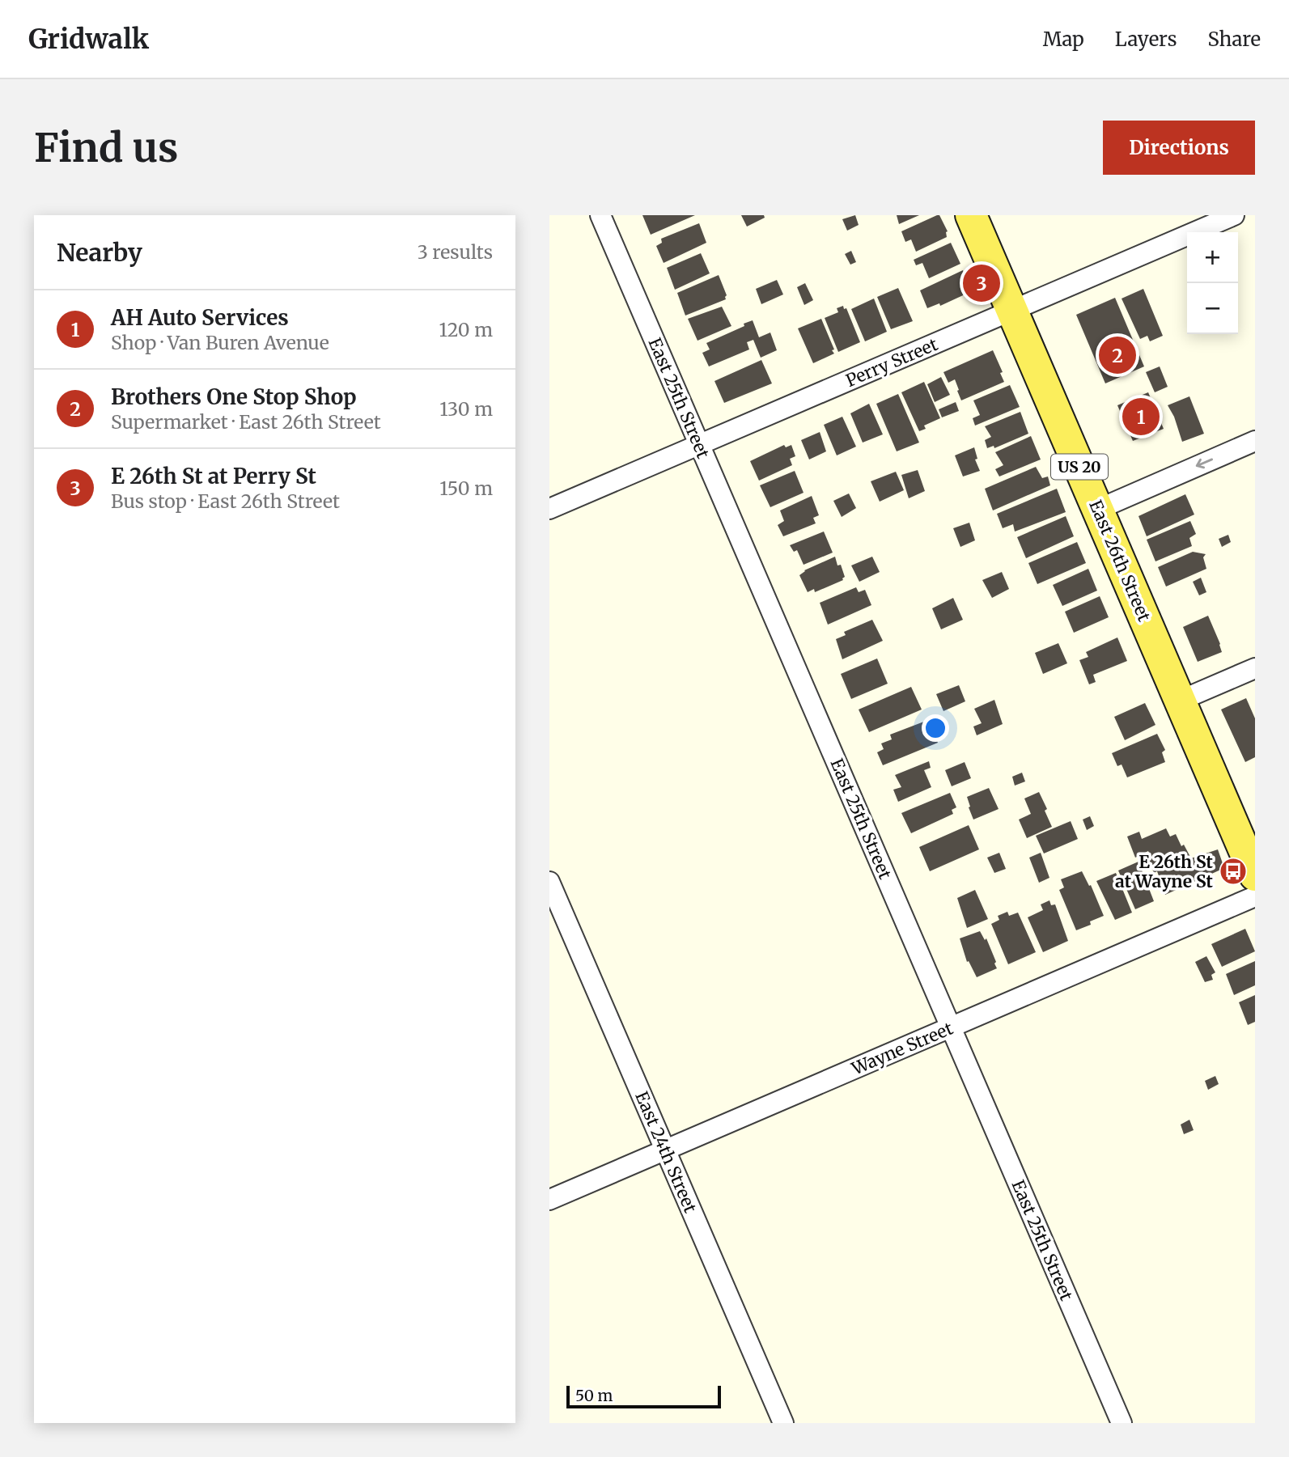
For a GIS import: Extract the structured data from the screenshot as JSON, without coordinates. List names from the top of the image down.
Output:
{
  "streets": {
    "main road": ["US 20", "East 26th Street"],
    "street": [
      "Perry Street",
      "East 25th Street",
      "Wayne Street",
      "East 24th Street"
    ]
  },
  "crossings": [
    ["Perry Street", "East 25th Street"],
    ["Perry Street", "East 26th Street"],
    ["East 25th Street", "Wayne Street"],
    ["Wayne Street", "East 24th Street"]
  ],
  "places": {
    "bus stop": ["E 26th St at Wayne St"]
  },
  "scale_bar": "50 m",
  "page": {
    "header": "Gridwalk",
    "nav": ["Map", "Layers", "Share"],
    "buttons": "Directions",
    "title": "Find us",
    "heading": ["Nearby", "3 results"],
    "map_buttons": ["+", "−"],
    "pins": ["3", "2", "1"],
    "list": [
      {
        "mark": "1",
        "name": "AH Auto Services",
        "note": "Shop · Van Buren Avenue",
        "value": "120 m"
      },
      {
        "mark": "2",
        "name": "Brothers One Stop Shop",
        "note": "Supermarket · East 26th Street",
        "value": "130 m"
      },
      {
        "mark": "3",
        "name": "E 26th St at Perry St",
        "note": "Bus stop · East 26th Street",
        "value": "150 m"
      }
    ],
    "scale": "50 m"
  }
}
